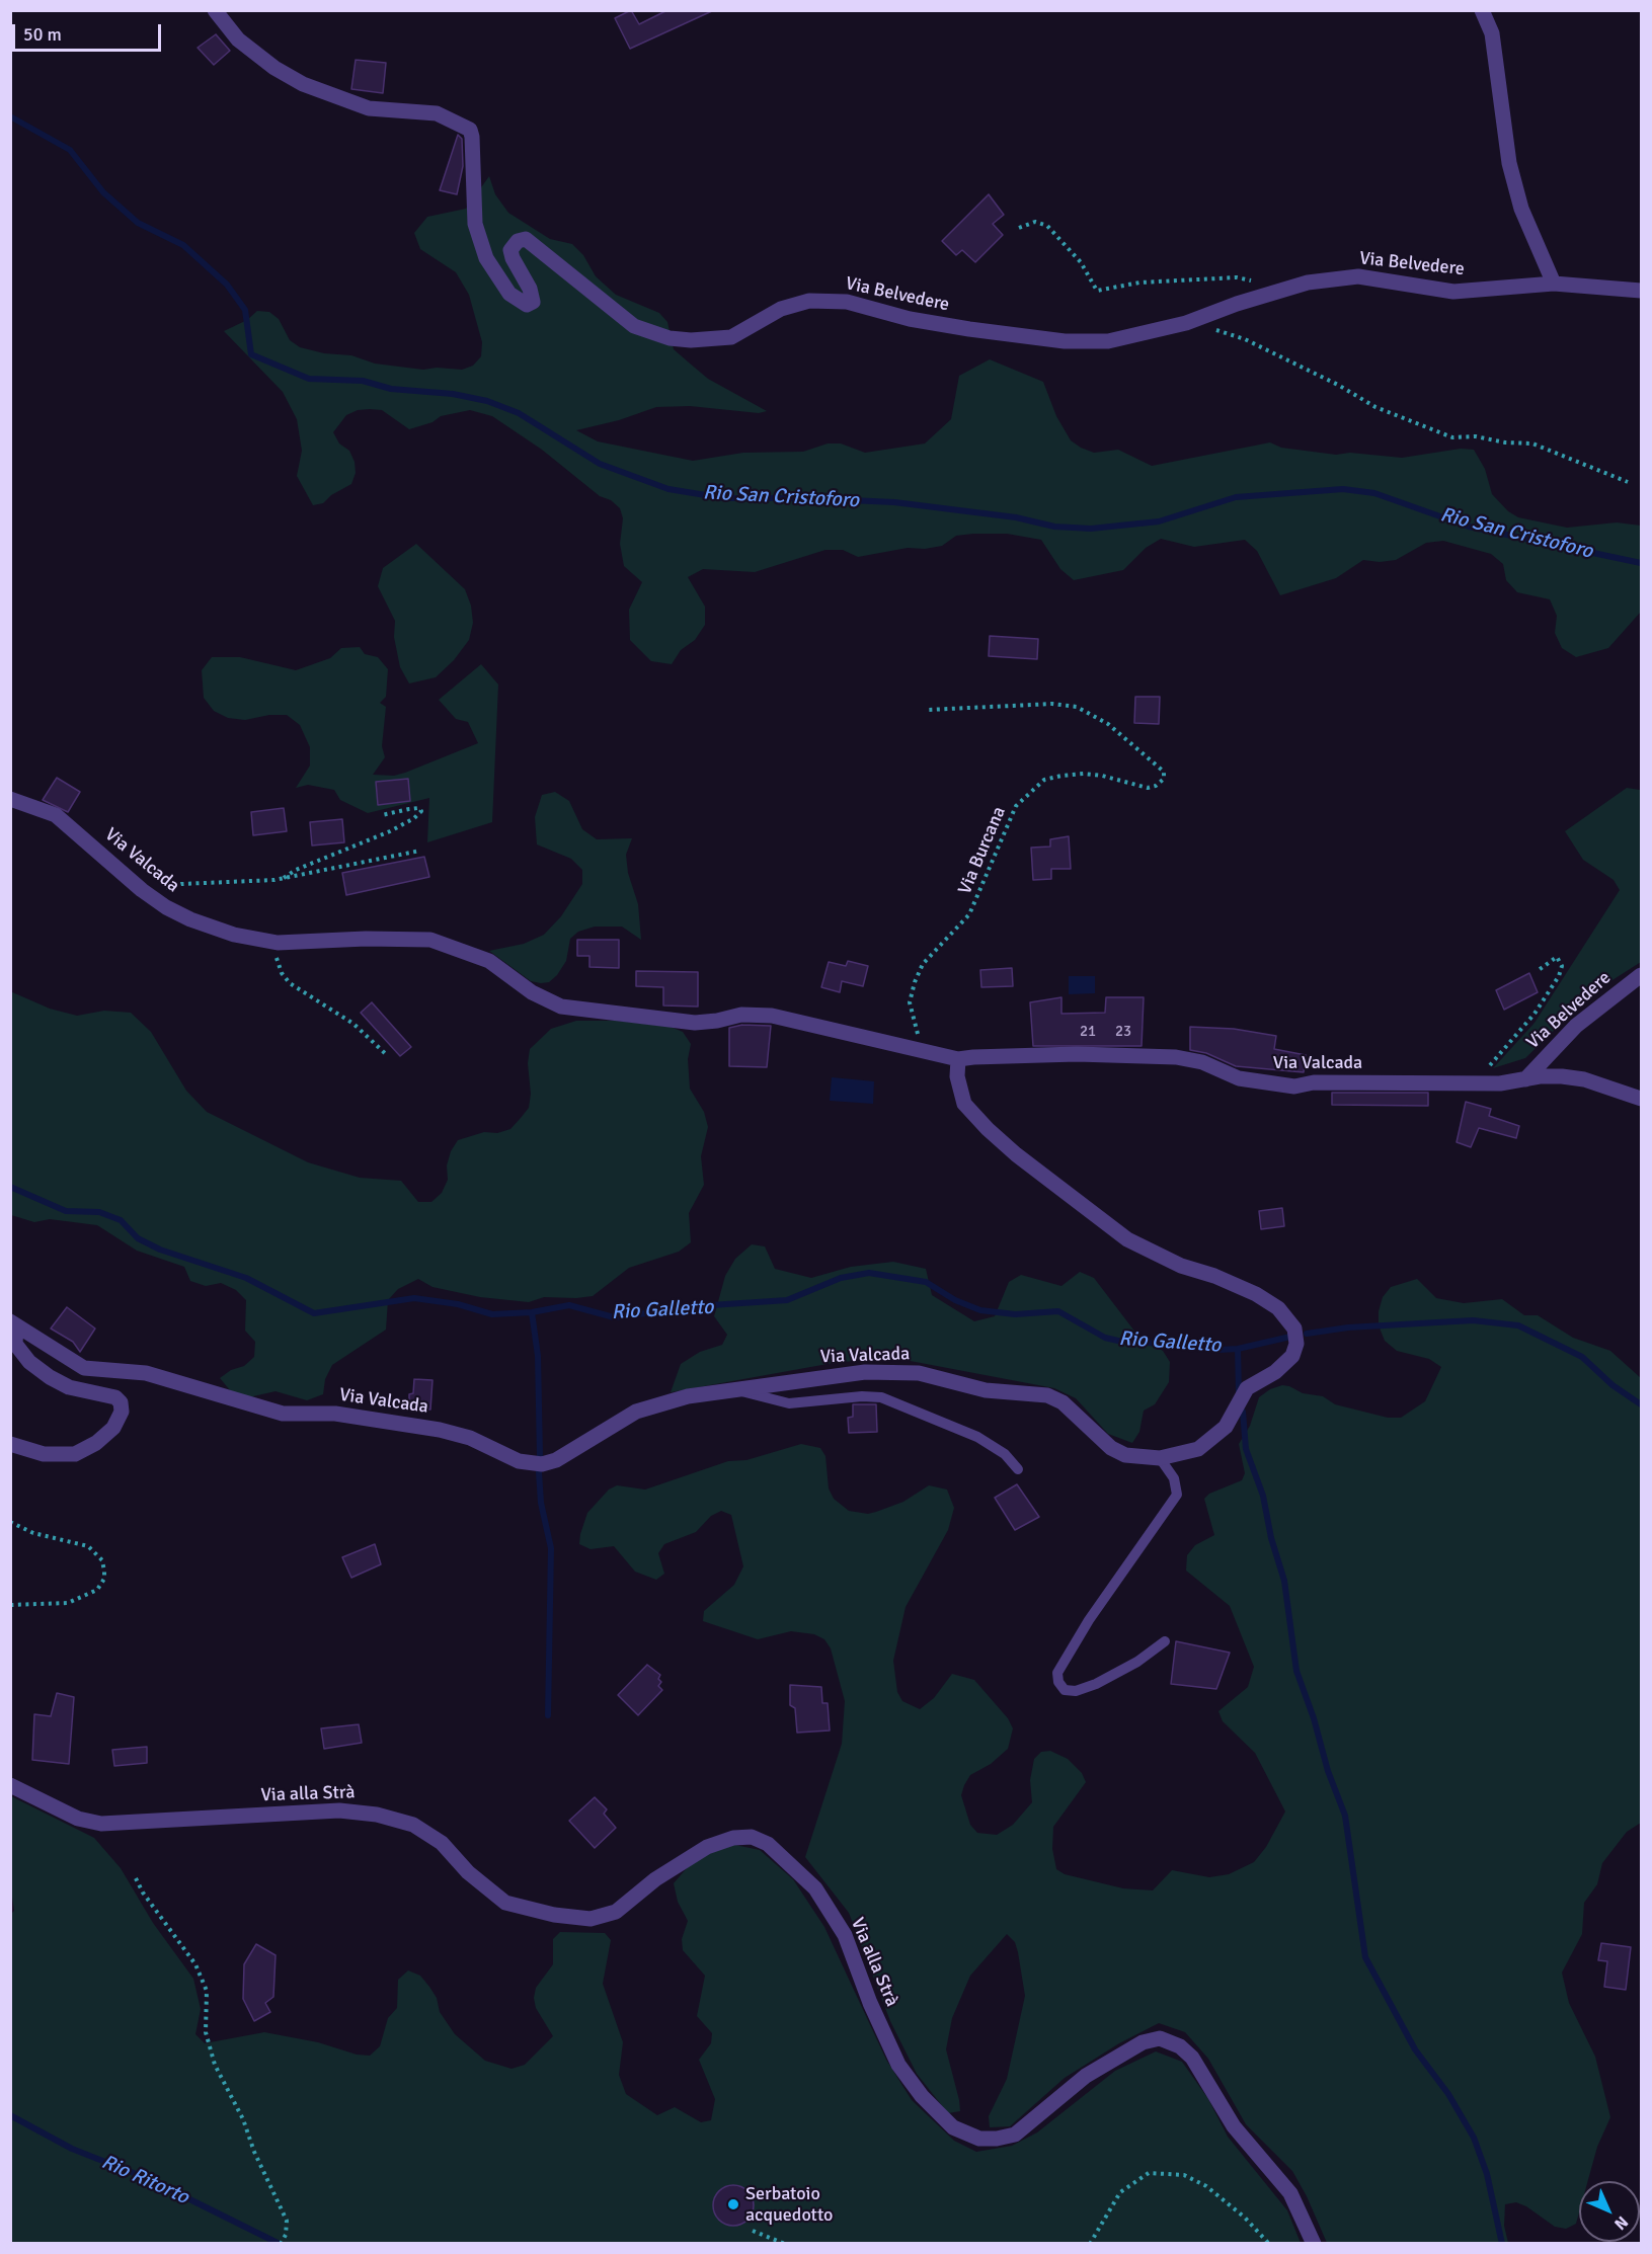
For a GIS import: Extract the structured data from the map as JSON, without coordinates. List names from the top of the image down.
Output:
{
  "streets": {
    "street": ["Via Belvedere", "Via Valcada", "Via alla Strà"],
    "path": ["Via Burcana"]
  },
  "crossings": [
    ["Via Belvedere", "Via Valcada"],
    ["Via Burcana", "Via Valcada"]
  ],
  "water": ["Rio San Cristoforo", "Rio Galletto", "Rio Ritorto"],
  "places": ["Serbatoio acquedotto"],
  "house_numbers": ["21", "23"],
  "scale_bar": "50 m",
  "north": "bottom right"
}
